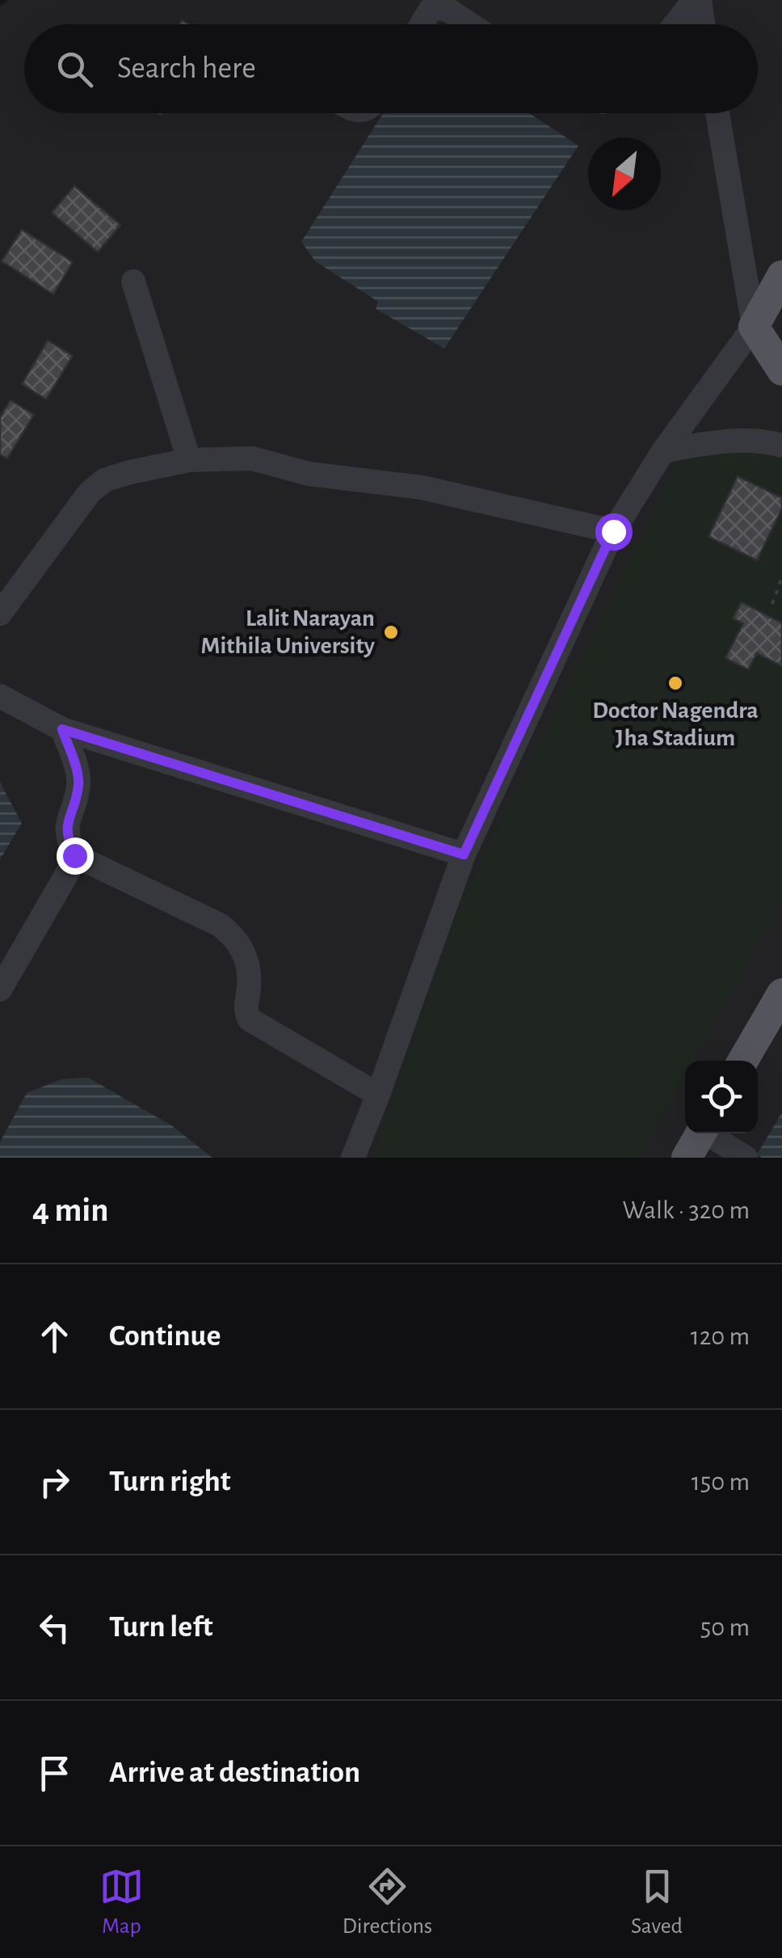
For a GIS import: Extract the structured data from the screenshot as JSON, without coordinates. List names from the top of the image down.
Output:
{
  "places": ["Lalit Narayan Mithila University", "Doctor Nagendra Jha Stadium"],
  "north": "bottom left",
  "page": {
    "search": "Search here",
    "heading": ["4 min", "Walk · 320 m"],
    "list": [
      ["Continue", "120 m"],
      ["Turn right", "150 m"],
      ["Turn left", "50 m"],
      "Arrive at destination"
    ],
    "nav": ["Map", "Directions", "Saved"]
  }
}
